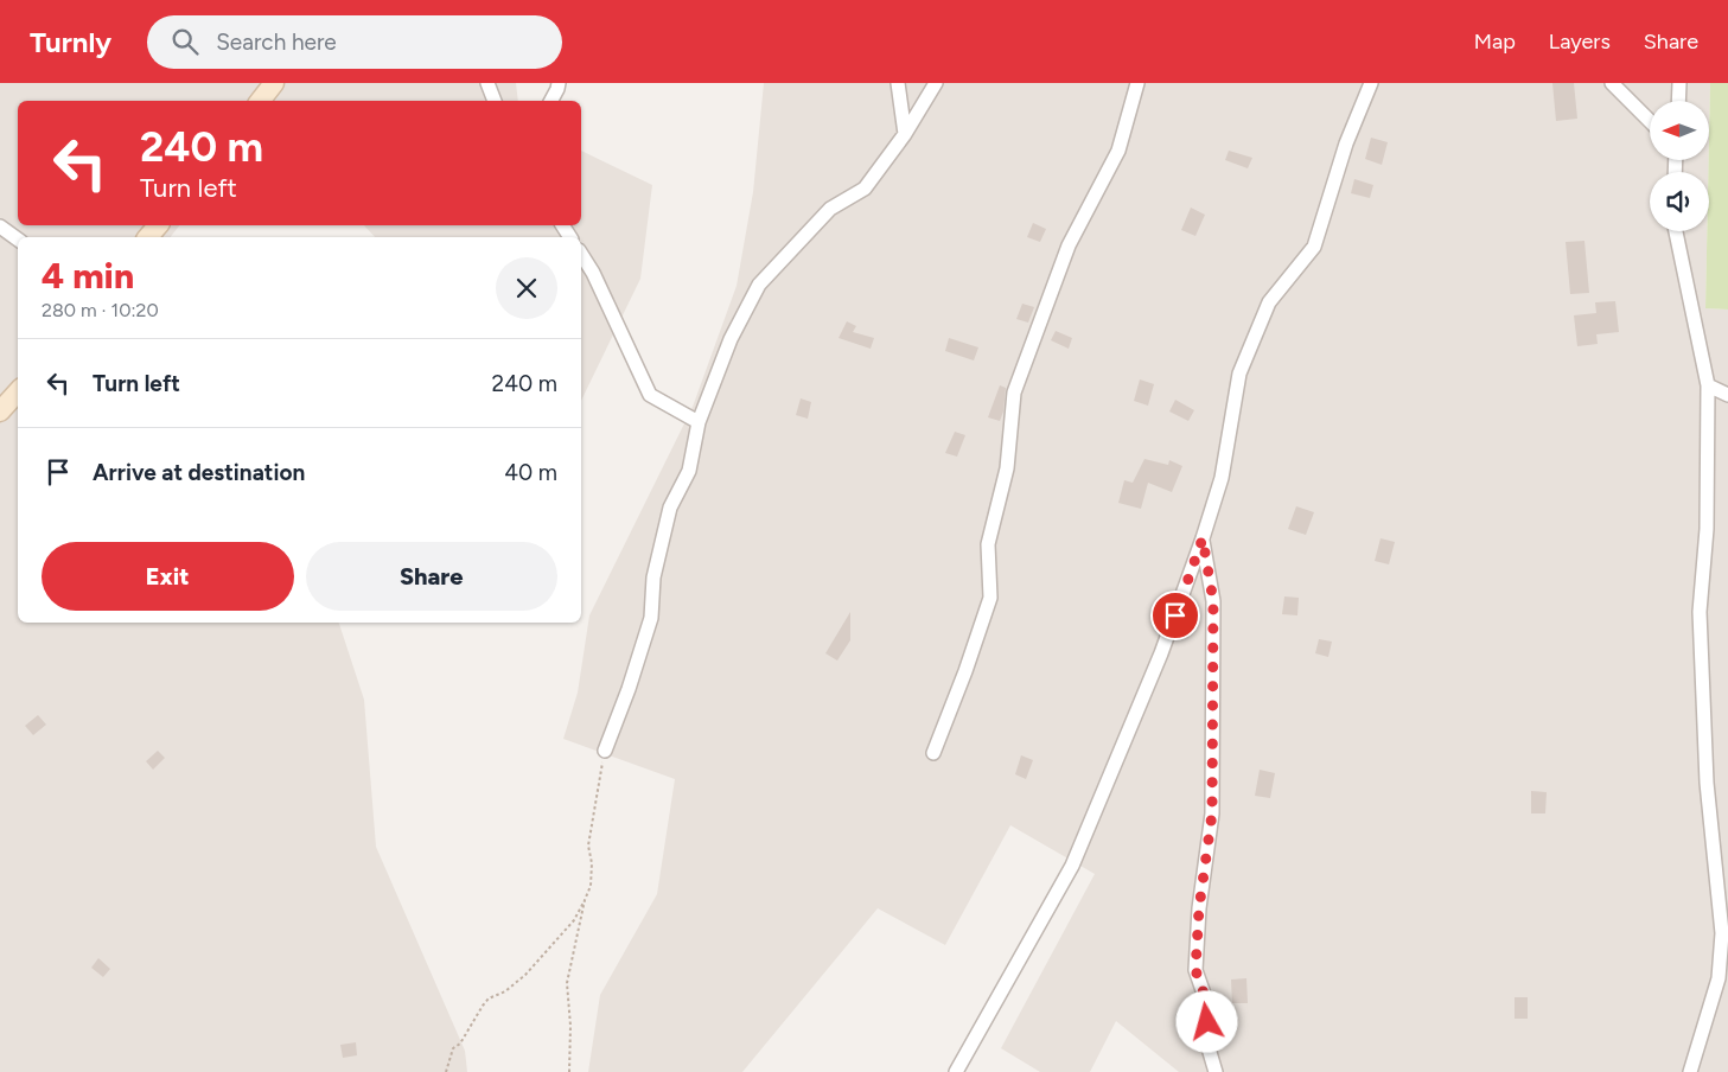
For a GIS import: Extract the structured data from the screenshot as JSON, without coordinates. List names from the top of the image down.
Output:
{
  "north": "left",
  "page": {
    "header": "Turnly",
    "search": "Search here",
    "nav": ["Map", "Layers", "Share"],
    "turn": ["240 m", "Turn left"],
    "heading": ["4 min", "280 m · 10:20"],
    "list": [
      {
        "name": "Turn left",
        "value": "240 m"
      },
      {
        "name": "Arrive at destination",
        "value": "40 m"
      }
    ],
    "buttons": ["Exit", "Share"]
  }
}
